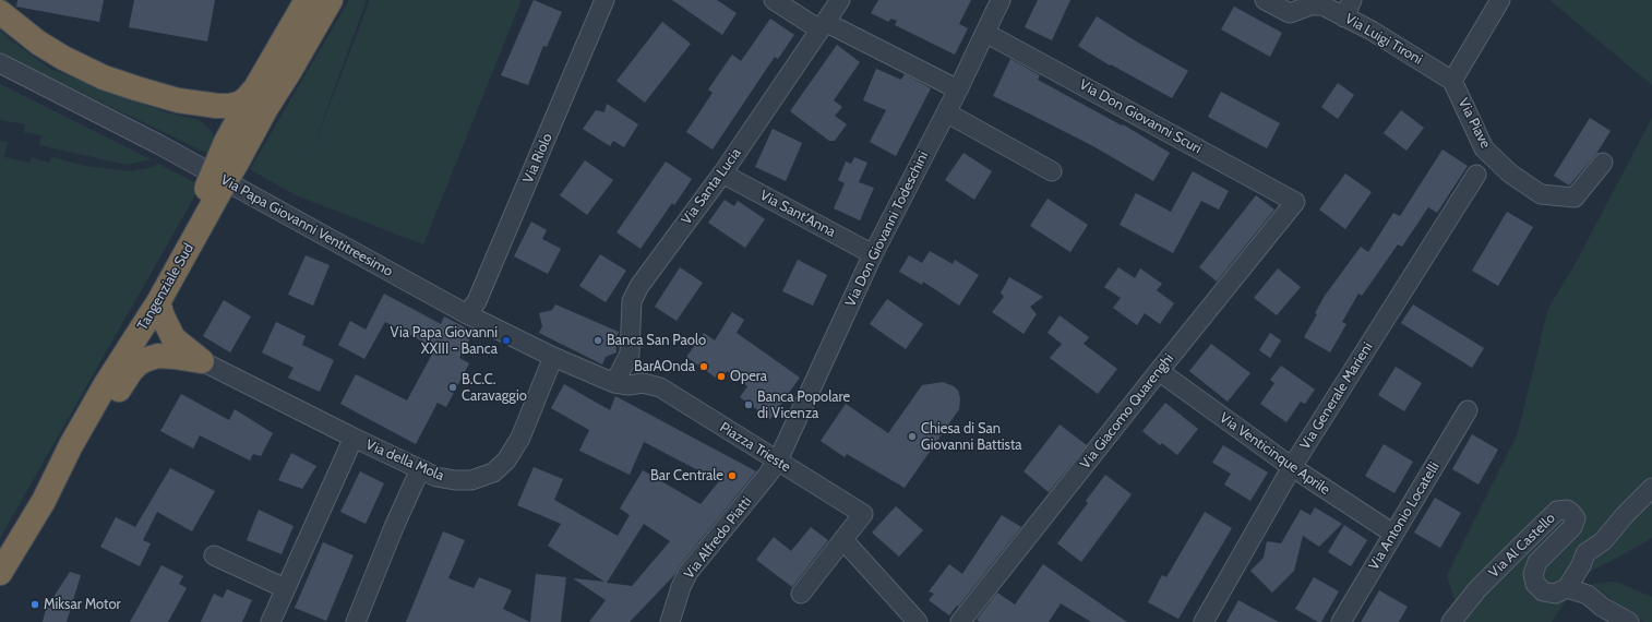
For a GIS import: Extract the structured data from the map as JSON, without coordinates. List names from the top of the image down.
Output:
{
  "streets": {
    "highway": ["Tangenziale Sud"],
    "street": [
      "Via Luigi Tironi",
      "Via Don Giovanni Scuri",
      "Via Piave",
      "Via Riolo",
      "Via Santa Lucia",
      "Via Sant'Anna",
      "Via Papa Giovanni Ventitreesimo",
      "Via Don Giovanni Todeschini",
      "Via Generale Marieni",
      "Via Giacomo Quarenghi",
      "Piazza Trieste",
      "Via Venticinque Aprile",
      "Via della Mola",
      "Via Antonio Locatelli",
      "Via Alfredo Piatti",
      "Via Al Castello"
    ]
  },
  "crossings": [
    ["Via Luigi Tironi", "Via Piave"],
    ["Via Don Giovanni Scuri", "Via Don Giovanni Todeschini"],
    ["Via Don Giovanni Scuri", "Via Giacomo Quarenghi"],
    ["Via Riolo", "Via Papa Giovanni Ventitreesimo"],
    ["Via Santa Lucia", "Via Sant'Anna"],
    ["Via Santa Lucia", "Via Papa Giovanni Ventitreesimo"],
    ["Via Santa Lucia", "Piazza Trieste"],
    ["Via Sant'Anna", "Via Don Giovanni Todeschini"],
    ["Via Papa Giovanni Ventitreesimo", "Piazza Trieste"],
    ["Via Papa Giovanni Ventitreesimo", "Via della Mola"],
    ["Via Don Giovanni Todeschini", "Piazza Trieste"],
    ["Via Don Giovanni Todeschini", "Via Alfredo Piatti"],
    ["Via Generale Marieni", "Via Venticinque Aprile"],
    ["Via Giacomo Quarenghi", "Via Venticinque Aprile"],
    ["Piazza Trieste", "Via Alfredo Piatti"],
    ["Via Venticinque Aprile", "Via Antonio Locatelli"]
  ],
  "places": [
    "Via Papa Giovanni XXIII - Banca",
    "Banca San Paolo",
    "BarAOnda",
    "Opera",
    "B.C.C. Caravaggio",
    "Banca Popolare di Vicenza",
    "Chiesa di San Giovanni Battista",
    "Bar Centrale",
    "Miksar Motor"
  ]
}
